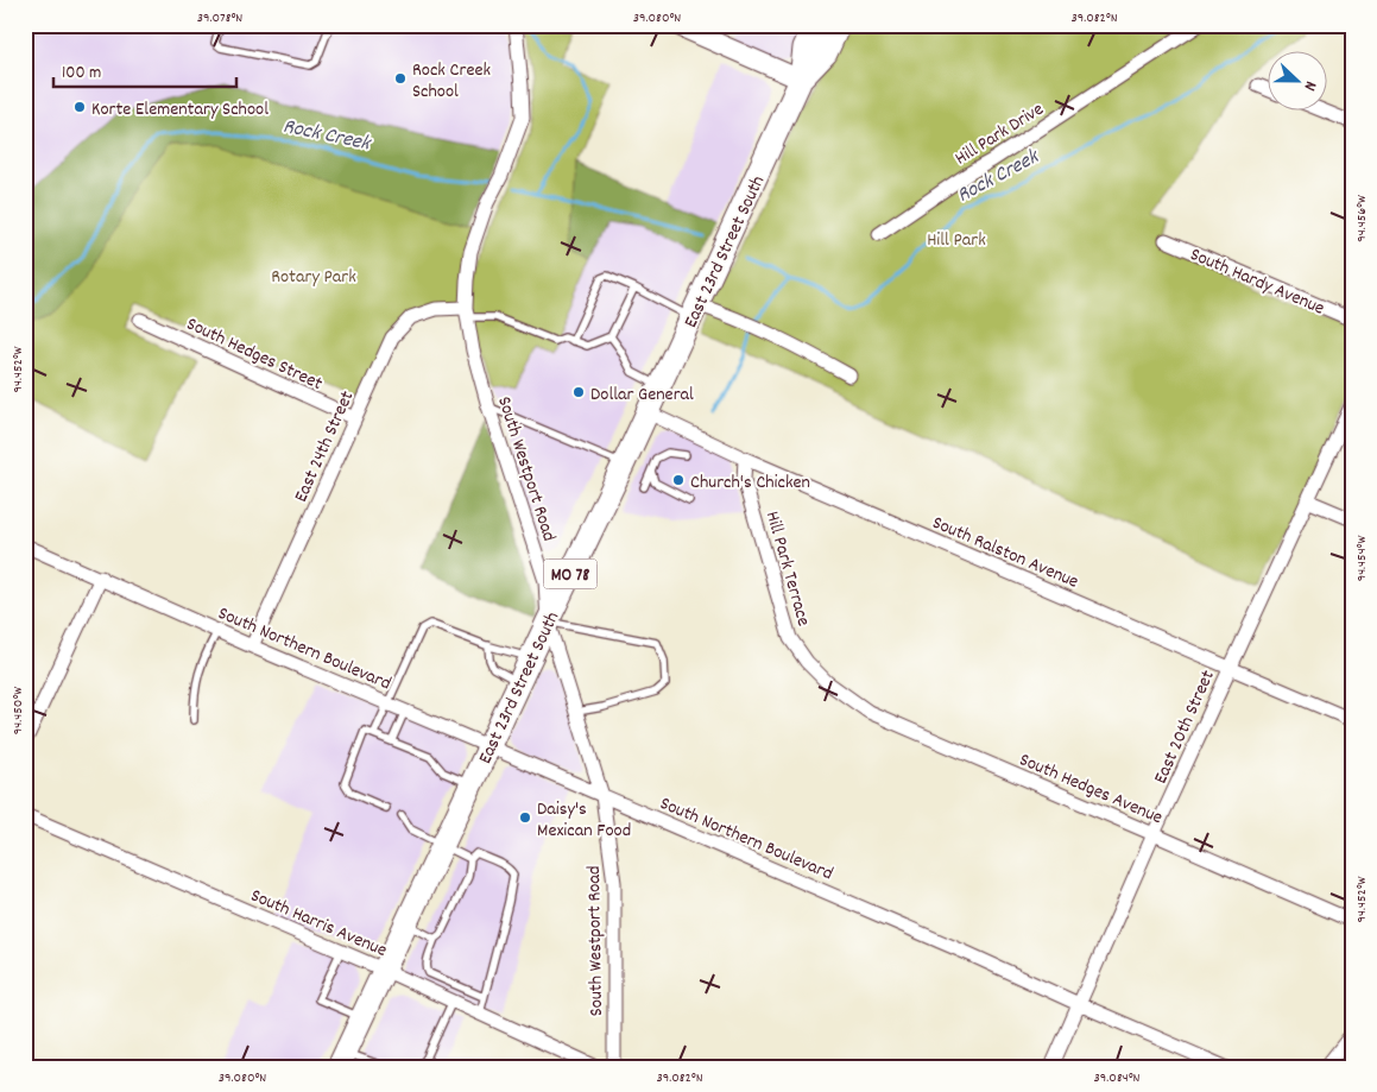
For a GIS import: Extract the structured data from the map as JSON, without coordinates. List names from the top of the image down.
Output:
{
  "streets": {
    "main road": ["East 23rd Street South", "MO 78"],
    "street": [
      "Hill Park Drive",
      "South Hardy Avenue",
      "South Hedges Street",
      "East 24th Street",
      "South Westport Road",
      "South Ralston Avenue",
      "Hill Park Terrace",
      "South Northern Boulevard",
      "East 20th Street",
      "South Hedges Avenue",
      "South Harris Avenue"
    ]
  },
  "crossings": [
    ["East 23rd Street South", "South Westport Road"],
    ["East 23rd Street South", "South Ralston Avenue"],
    ["East 23rd Street South", "South Northern Boulevard"],
    ["East 23rd Street South", "South Harris Avenue"],
    ["South Hedges Street", "East 24th Street"],
    ["East 24th Street", "South Westport Road"],
    ["East 24th Street", "South Northern Boulevard"],
    ["South Westport Road", "South Northern Boulevard"],
    ["South Ralston Avenue", "Hill Park Terrace"],
    ["South Ralston Avenue", "East 20th Street"],
    ["Hill Park Terrace", "South Hedges Avenue"],
    ["South Northern Boulevard", "East 20th Street"],
    ["East 20th Street", "South Hedges Avenue"]
  ],
  "water": ["Rock Creek"],
  "parks": ["Hill Park", "Rotary Park"],
  "places": [
    "Rock Creek School",
    "Korte Elementary School",
    "Dollar General",
    "Church's Chicken",
    "Daisy's Mexican Food"
  ],
  "scale_bar": "100 m",
  "north": "right",
  "coordinates": [
    "39.078°N",
    "39.080°N",
    "39.082°N",
    "94.456°W",
    "94.452°W",
    "94.454°W",
    "94.450°W",
    "39.084°N"
  ]
}
